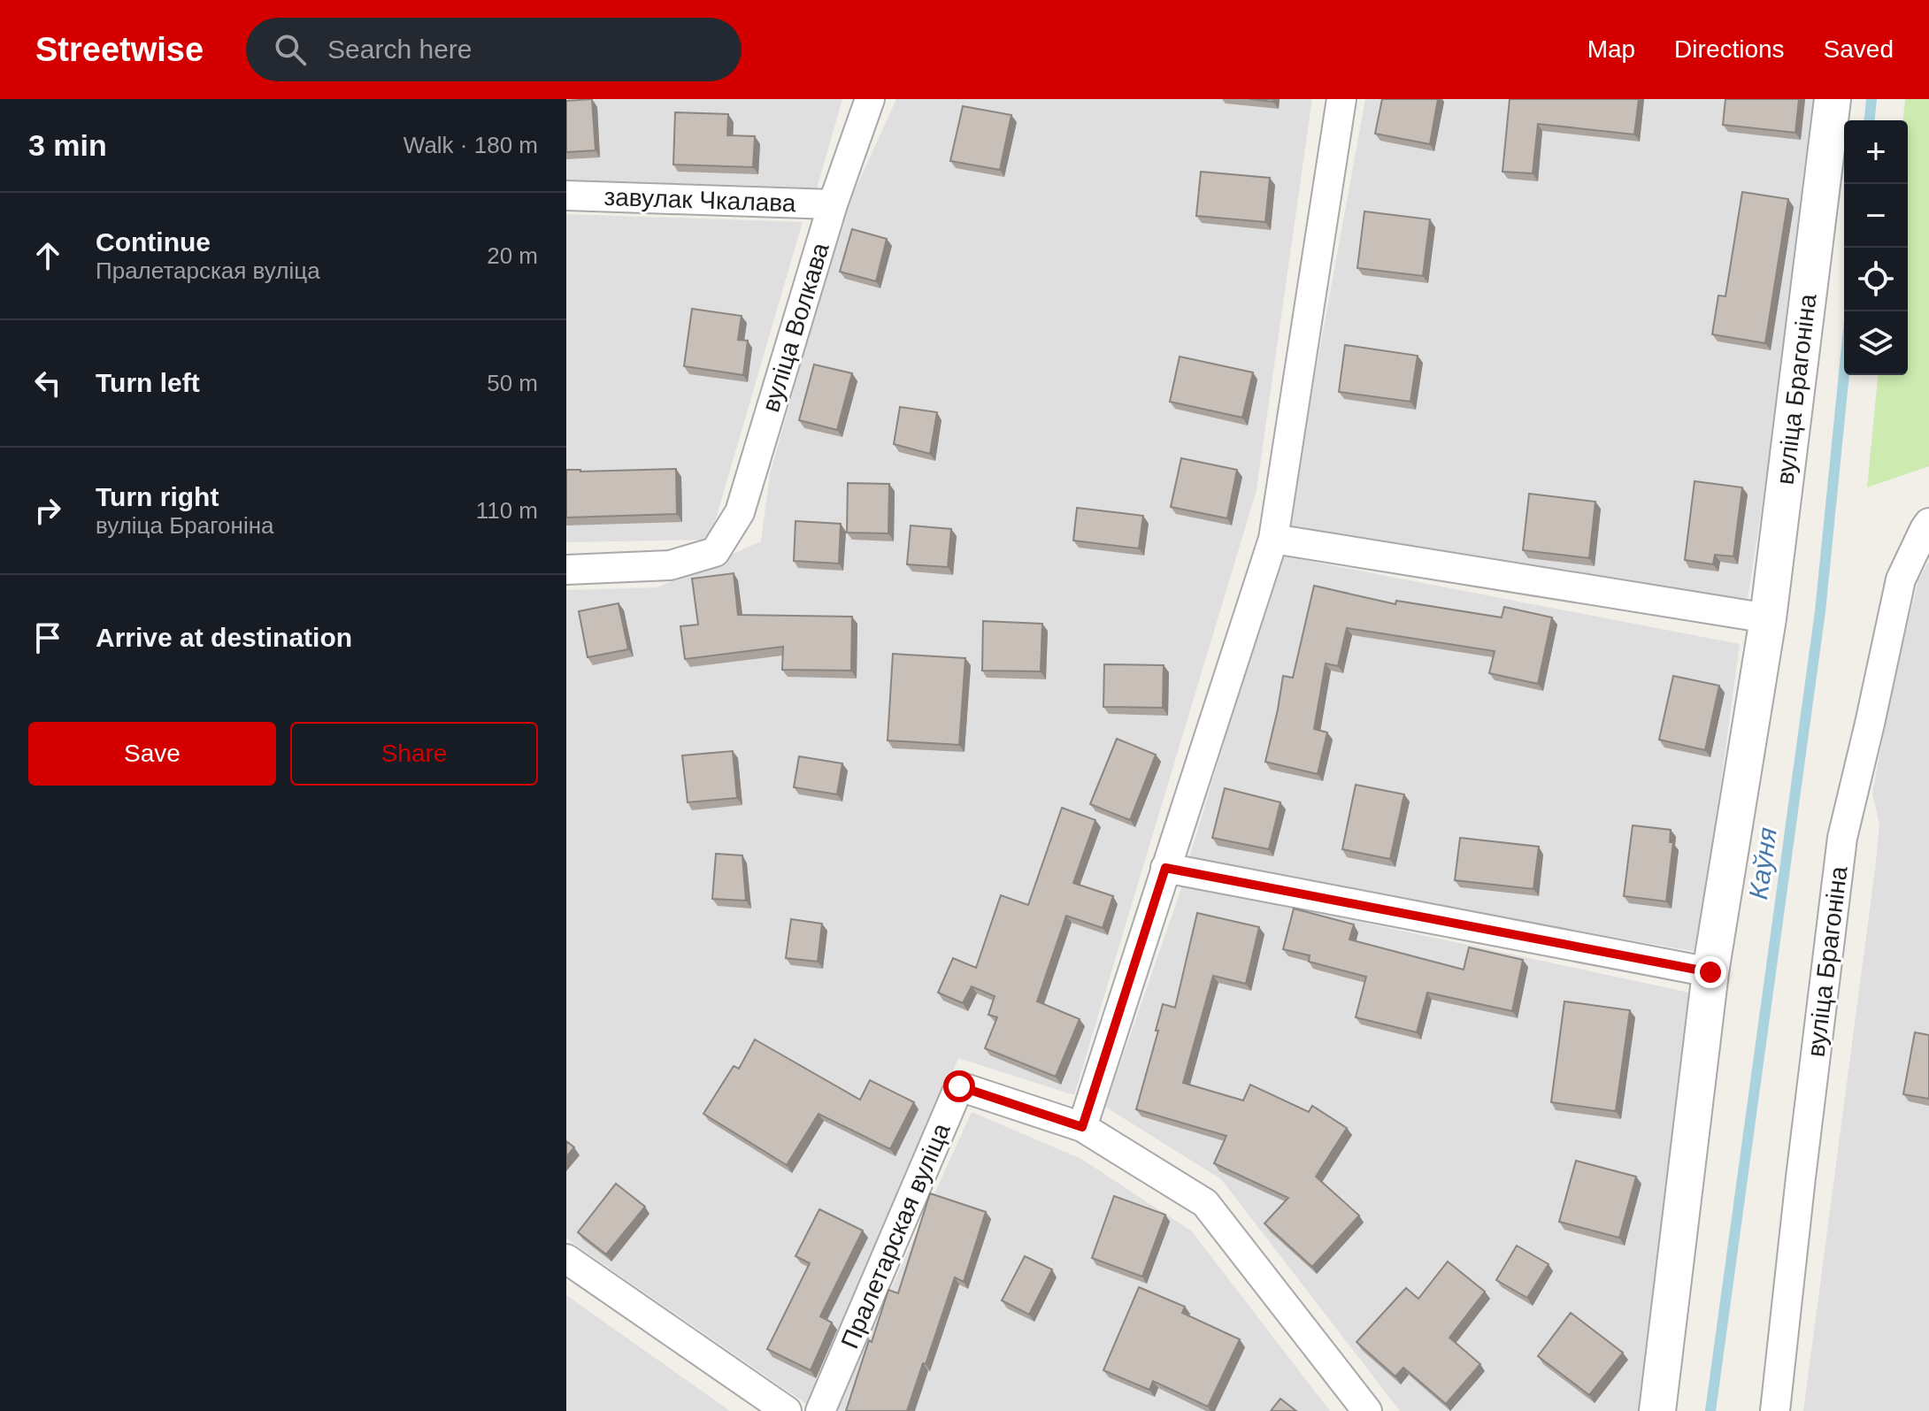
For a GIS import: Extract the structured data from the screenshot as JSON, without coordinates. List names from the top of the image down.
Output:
{
  "streets": {
    "street": [
      "завулак Чкалава",
      "вуліца Волкава",
      "вуліца Брагоніна",
      "Пралетарская вуліца"
    ]
  },
  "crossings": [
    ["завулак Чкалава", "вуліца Волкава"]
  ],
  "water": ["Каўня"],
  "page": {
    "header": "Streetwise",
    "search": "Search here",
    "nav": ["Map", "Directions", "Saved"],
    "heading": ["3 min", "Walk · 180 m"],
    "map_buttons": ["+", "−"],
    "list": [
      ["Continue", "Пралетарская вуліца", "20 m"],
      ["Turn left", "50 m"],
      ["Turn right", "вуліца Брагоніна", "110 m"],
      "Arrive at destination"
    ],
    "buttons": ["Save", "Share"]
  }
}
